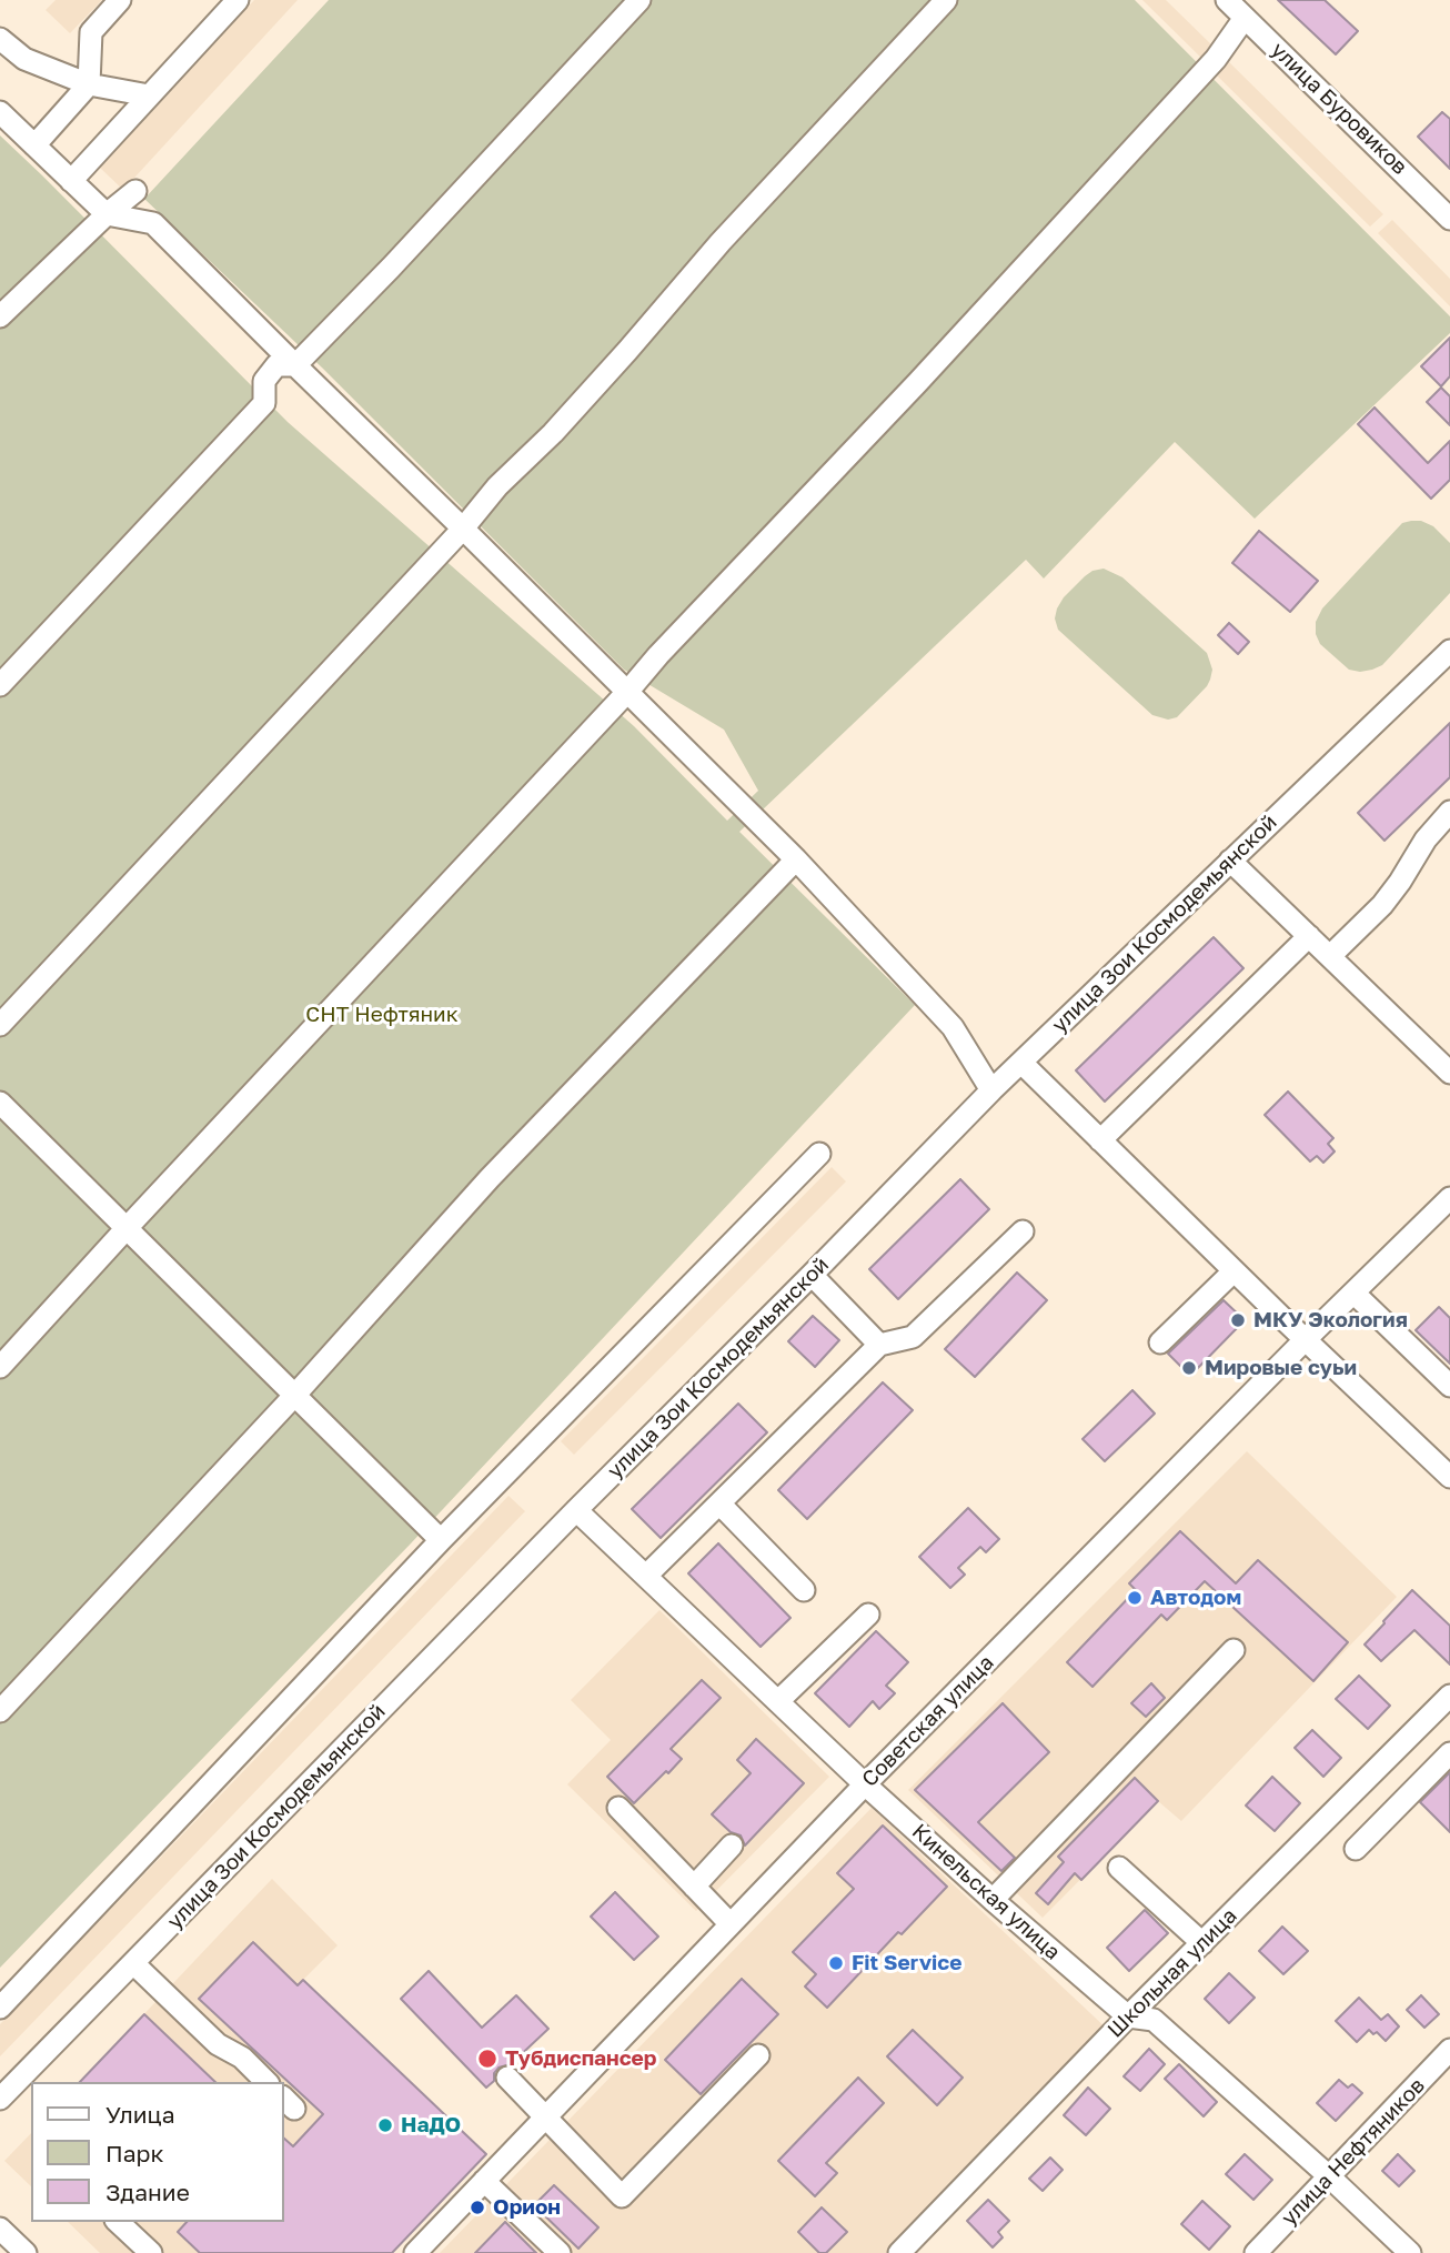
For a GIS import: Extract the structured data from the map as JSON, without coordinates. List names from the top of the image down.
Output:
{
  "streets": {
    "street": [
      "улица Буровиков",
      "улица Зои Космодемьянской",
      "Советская улица",
      "Кинельская улица",
      "Школьная улица",
      "улица Нефтяников"
    ]
  },
  "crossings": [
    ["улица Зои Космодемьянской", "Кинельская улица"],
    ["Советская улица", "Кинельская улица"],
    ["Кинельская улица", "Школьная улица"],
    ["Кинельская улица", "улица Нефтяников"]
  ],
  "parks": ["СНТ Нефтяник"],
  "places": [
    "МКУ Экология",
    "Мировые суьи",
    "Автодом",
    "Fit Service",
    "Тубдиспансер",
    "НаДО",
    "Орион"
  ],
  "legend": ["Улица", "Парк", "Здание"]
}
